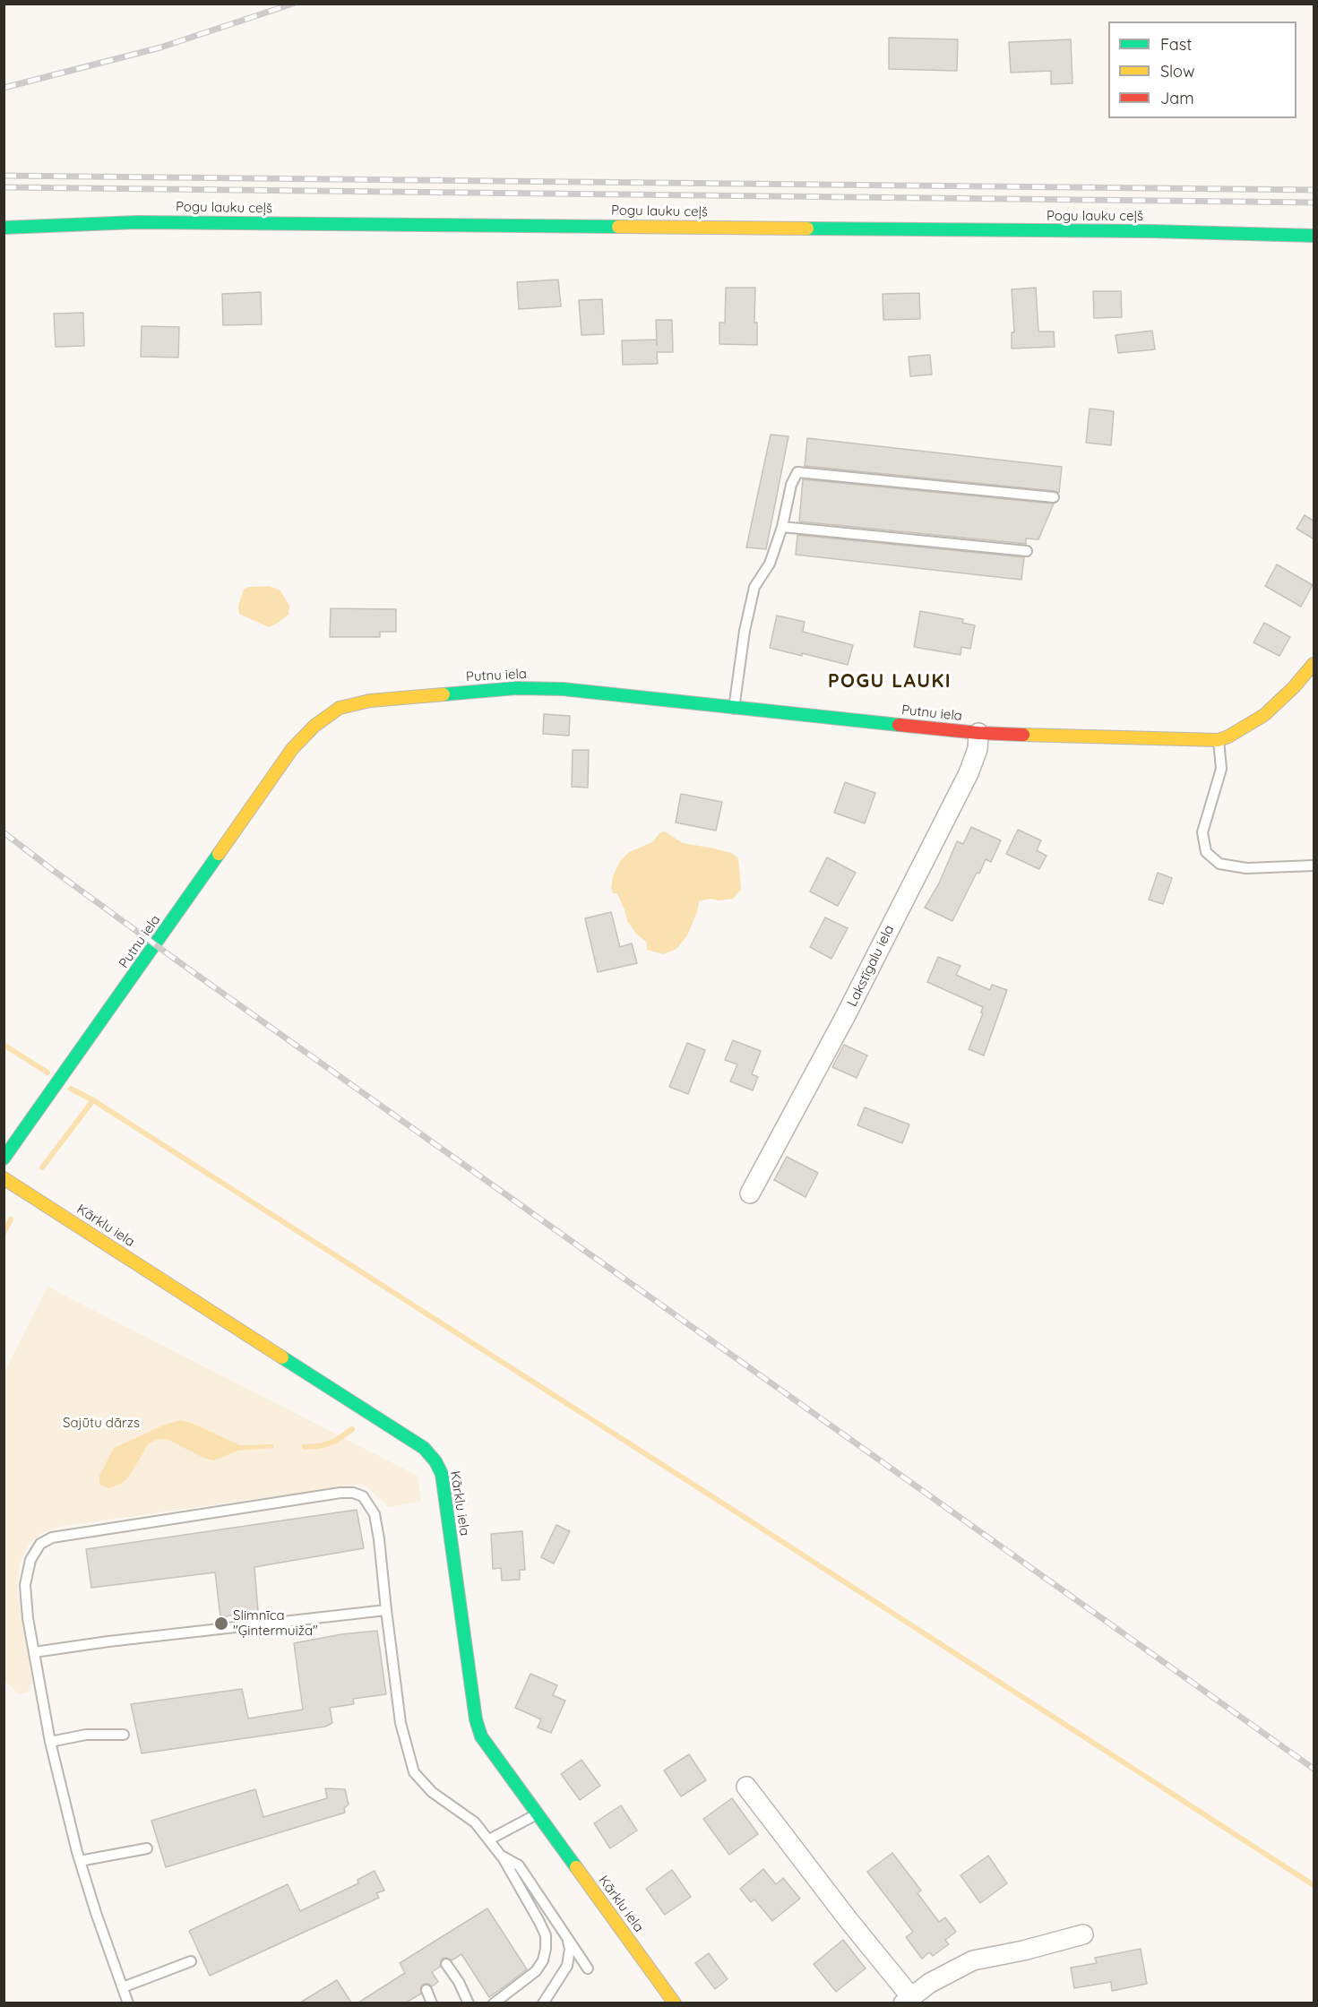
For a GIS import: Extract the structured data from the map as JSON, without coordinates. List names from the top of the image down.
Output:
{
  "streets": {
    "street": [
      "Pogu lauku ceļš",
      "Putnu iela",
      "Lakstīgalu iela",
      "Kārklu iela"
    ]
  },
  "crossings": [
    ["Putnu iela", "Lakstīgalu iela"]
  ],
  "districts": ["POGU LAUKI"],
  "parks": ["Sajūtu dārzs"],
  "places": ["Slimnīca \"Ģintermuiža\""],
  "legend": ["Fast", "Slow", "Jam"]
}
